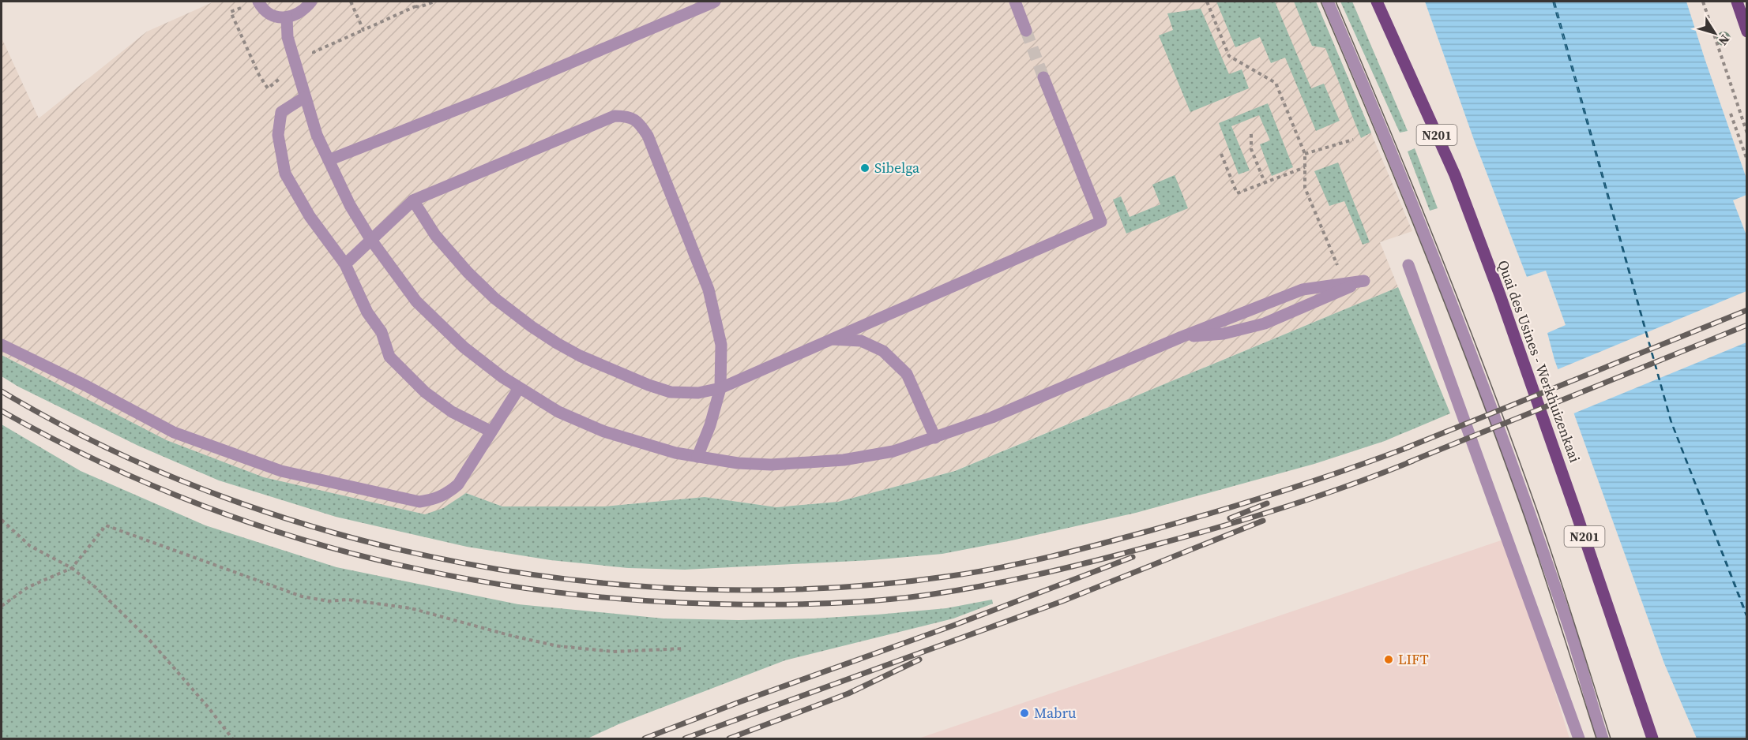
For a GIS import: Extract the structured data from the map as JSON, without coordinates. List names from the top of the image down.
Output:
{
  "streets": {
    "main road": ["N201", "Quai des Usines - Werkhuizenkaai"]
  },
  "places": ["Sibelga", "LIFT", "Mabru"],
  "north": "bottom right"
}
